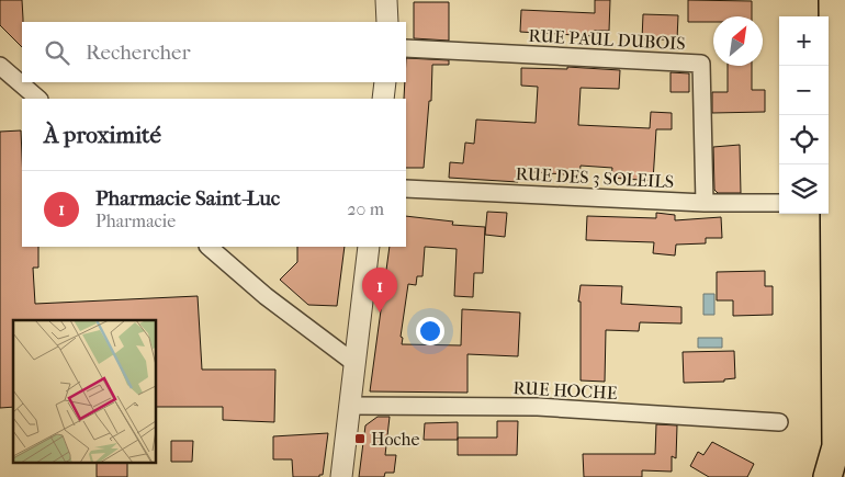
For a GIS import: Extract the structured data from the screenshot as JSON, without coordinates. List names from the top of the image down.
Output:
{
  "streets": {
    "street": ["RUE PAUL DUBOIS", "RUE DES 3 SOLEILS", "RUE HOCHE"]
  },
  "crossings": [
    ["RUE PAUL DUBOIS", "RUE DES 3 SOLEILS"]
  ],
  "places": {
    "transit": ["Hoche"]
  },
  "north": "top right",
  "page": {
    "map_buttons": ["+", "−"],
    "search": "Rechercher",
    "heading": "À proximité",
    "list": [
      {
        "mark": "1",
        "name": "Pharmacie Saint-Luc",
        "note": "Pharmacie",
        "value": "20 m"
      }
    ],
    "pins": "1"
  }
}
